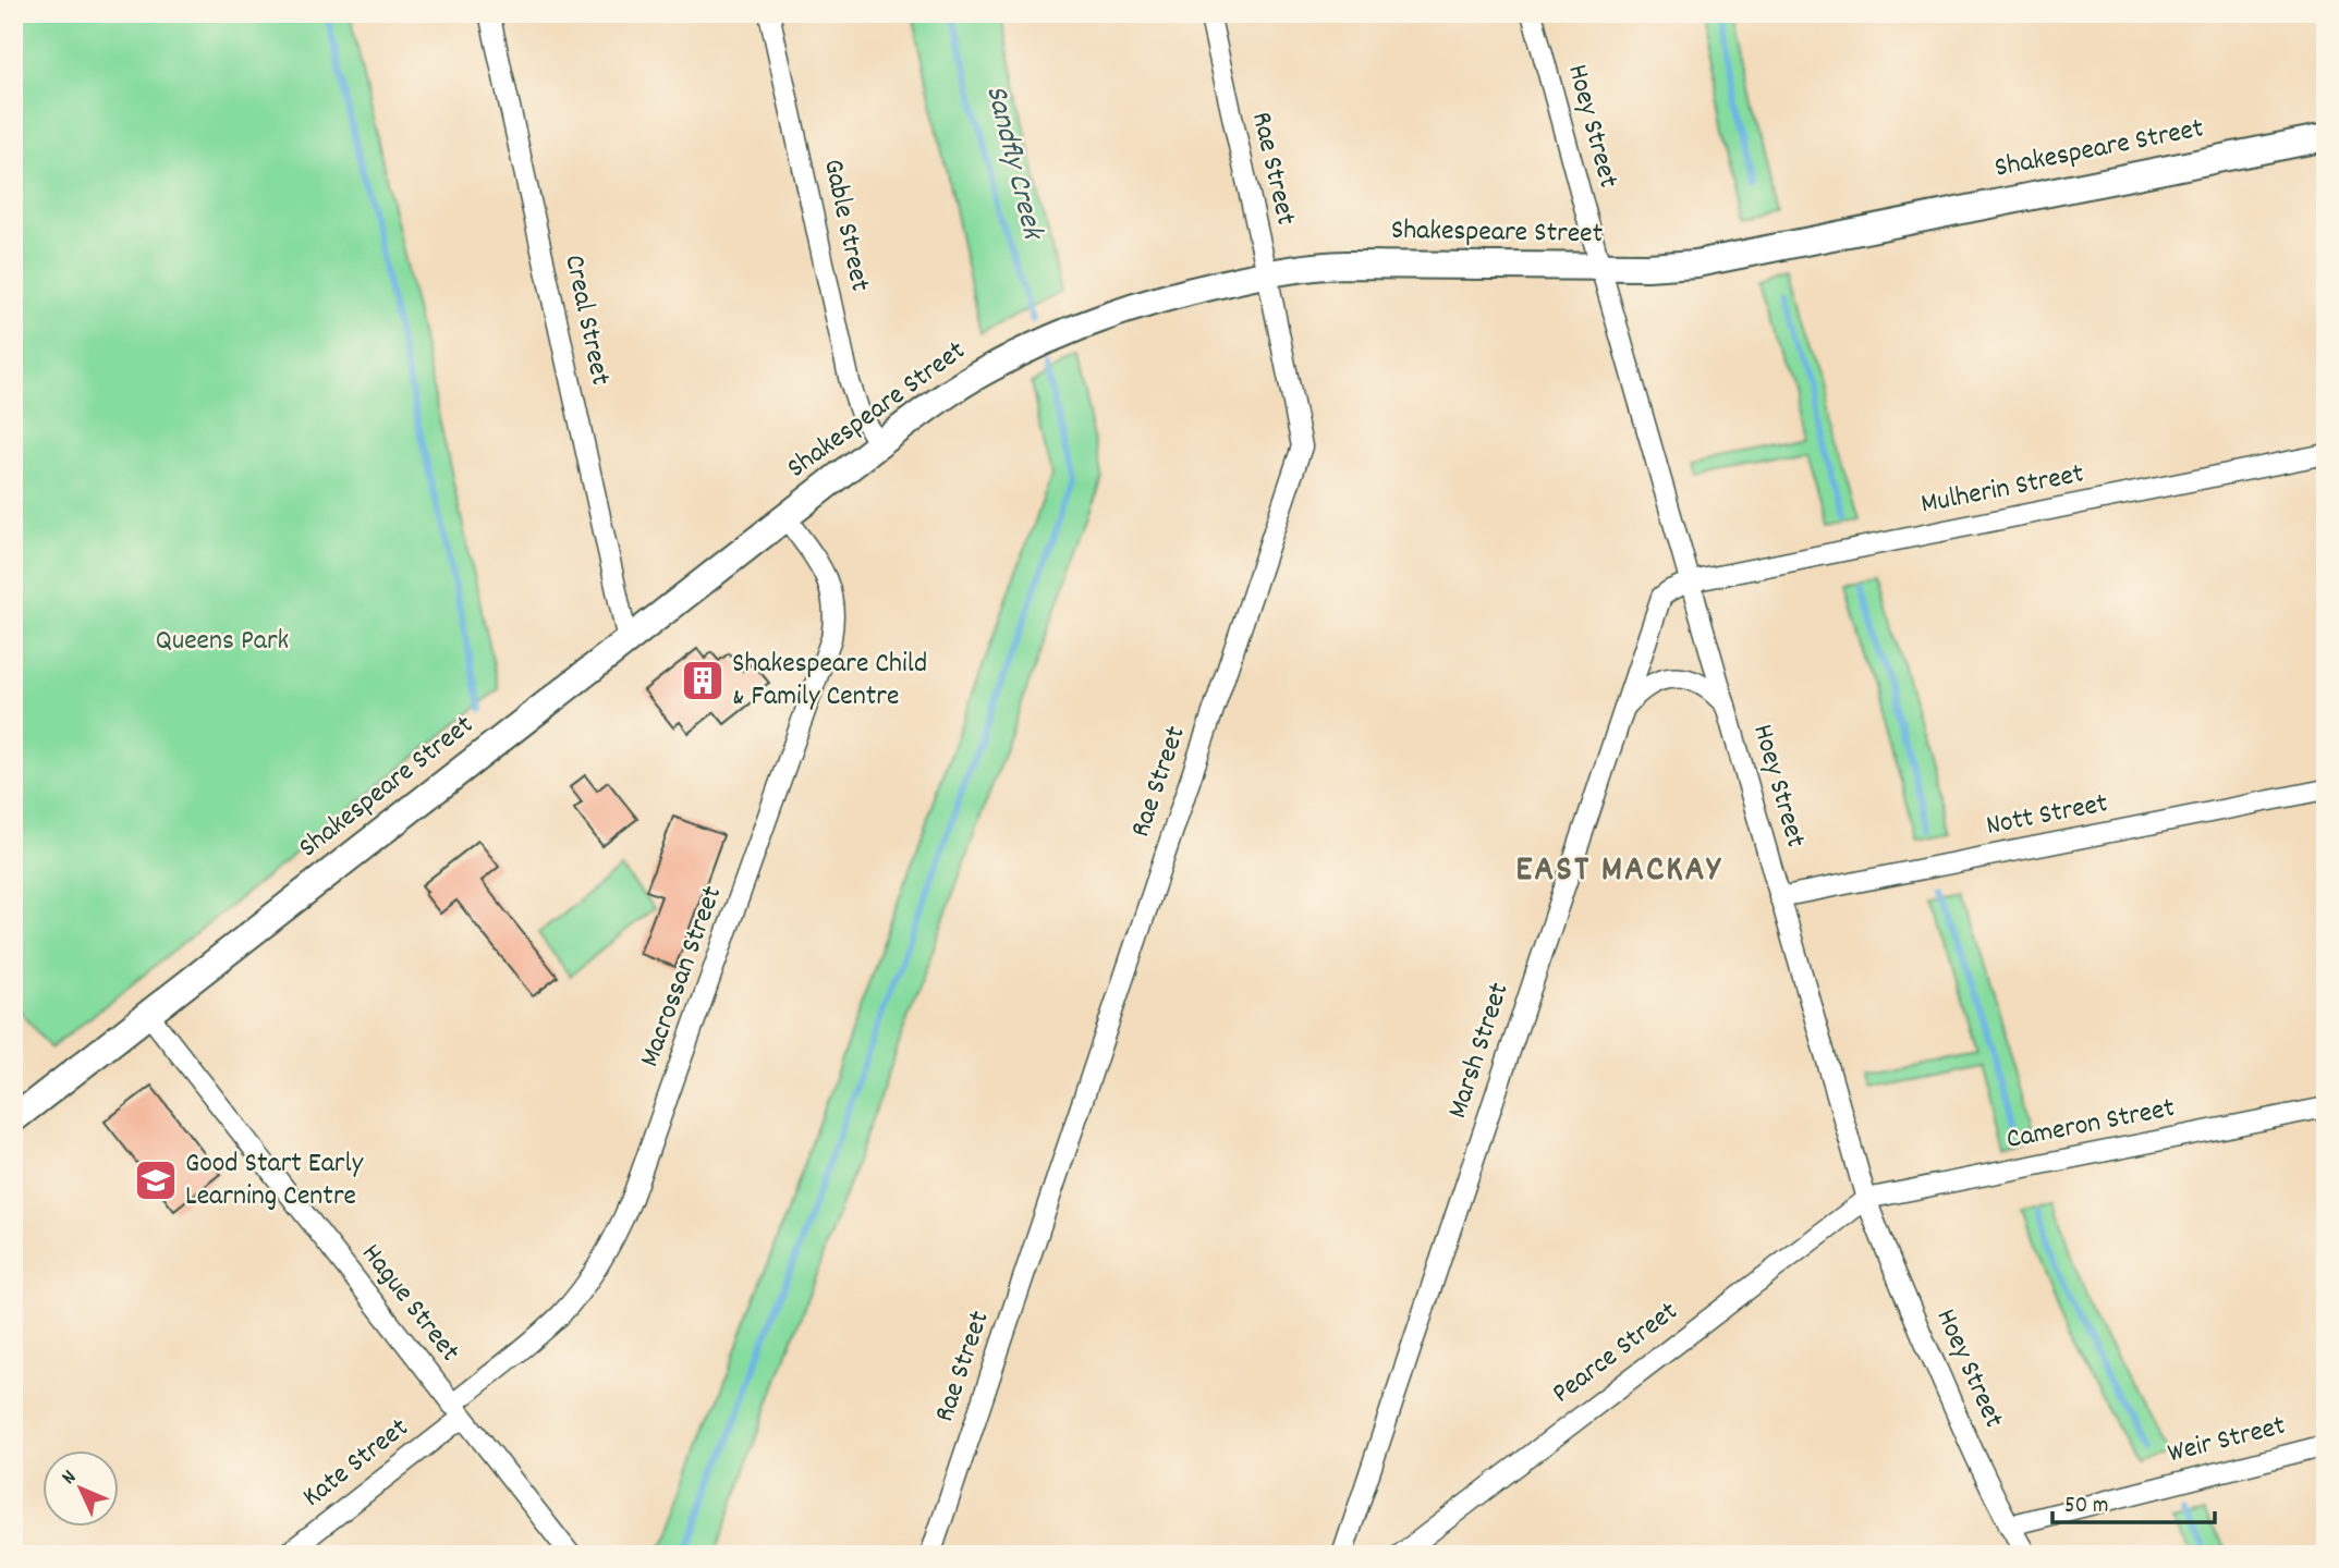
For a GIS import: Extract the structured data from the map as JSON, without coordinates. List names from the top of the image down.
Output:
{
  "streets": {
    "street": [
      "Hoey Street",
      "Shakespeare Street",
      "Rae Street",
      "Gable Street",
      "Creal Street",
      "Mulherin Street",
      "Nott Street",
      "Macrossan Street",
      "Marsh Street",
      "Cameron Street",
      "Hague Street",
      "Pearce Street",
      "Weir Street",
      "Kate Street"
    ]
  },
  "crossings": [
    ["Hoey Street", "Shakespeare Street"],
    ["Hoey Street", "Mulherin Street"],
    ["Hoey Street", "Nott Street"],
    ["Hoey Street", "Marsh Street"],
    ["Hoey Street", "Cameron Street"],
    ["Hoey Street", "Pearce Street"],
    ["Hoey Street", "Weir Street"],
    ["Shakespeare Street", "Rae Street"],
    ["Shakespeare Street", "Gable Street"],
    ["Shakespeare Street", "Creal Street"],
    ["Shakespeare Street", "Macrossan Street"],
    ["Shakespeare Street", "Hague Street"],
    ["Mulherin Street", "Marsh Street"],
    ["Macrossan Street", "Hague Street"],
    ["Macrossan Street", "Kate Street"],
    ["Cameron Street", "Pearce Street"],
    ["Hague Street", "Kate Street"]
  ],
  "districts": ["EAST MACKAY"],
  "water": ["Sandfly Creek"],
  "parks": ["Queens Park"],
  "places": {
    "building": ["Shakespeare Child & Family Centre"],
    "school or university": ["Good Start Early Learning Centre"]
  },
  "scale_bar": "50 m",
  "north": "top left"
}
